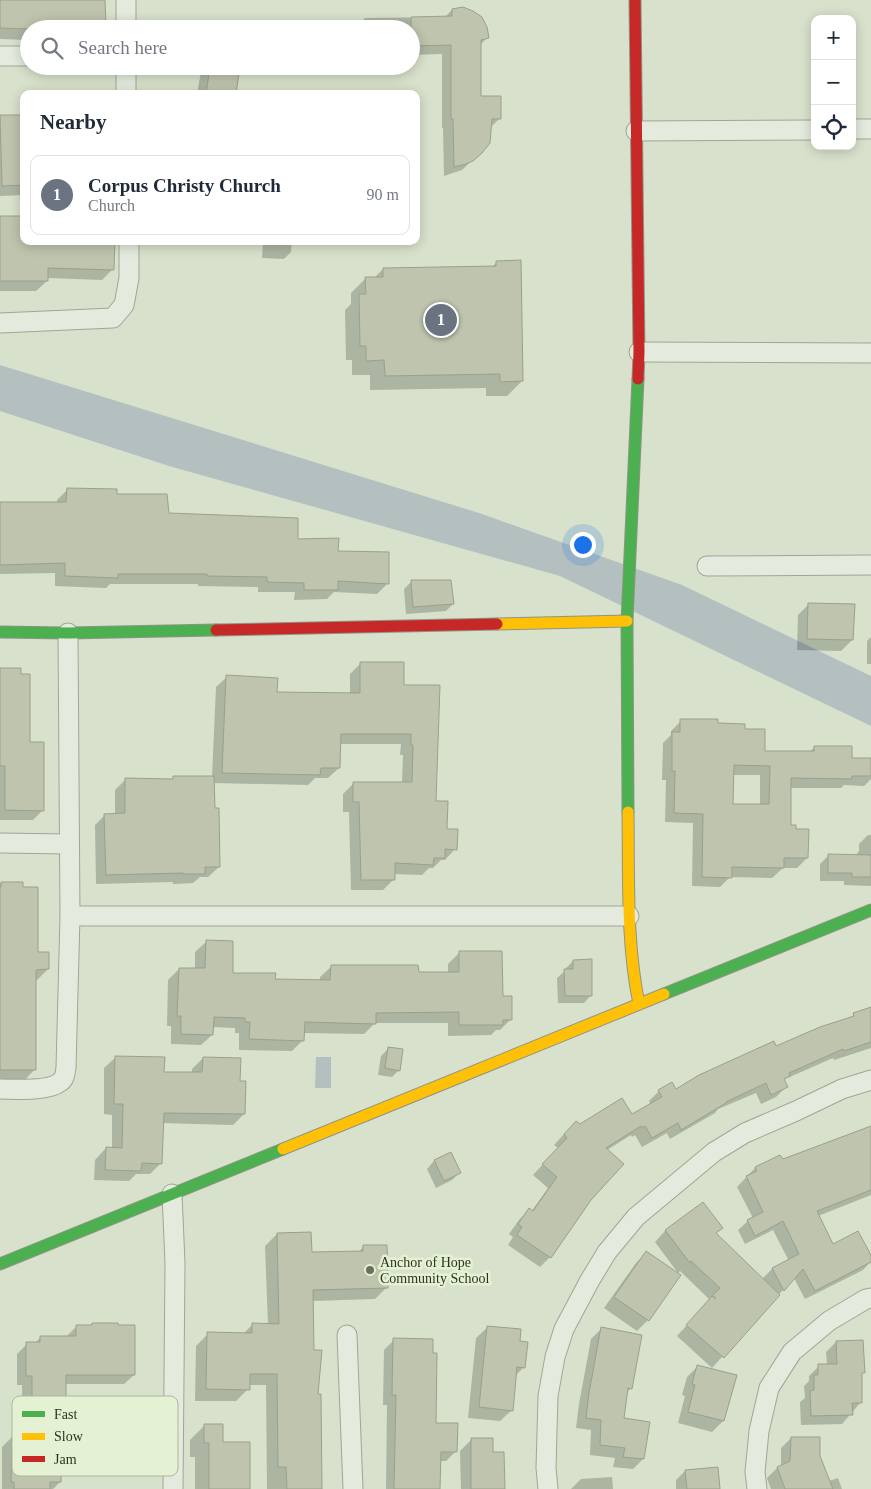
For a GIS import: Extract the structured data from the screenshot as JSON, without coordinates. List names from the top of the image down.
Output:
{
  "places": ["Anchor of Hope Community School"],
  "legend": ["Fast", "Slow", "Jam"],
  "page": {
    "map_buttons": ["+", "−"],
    "search": "Search here",
    "heading": "Nearby",
    "list": [
      {
        "mark": "1",
        "name": "Corpus Christy Church",
        "note": "Church",
        "value": "90 m"
      }
    ],
    "pins": "1"
  }
}
